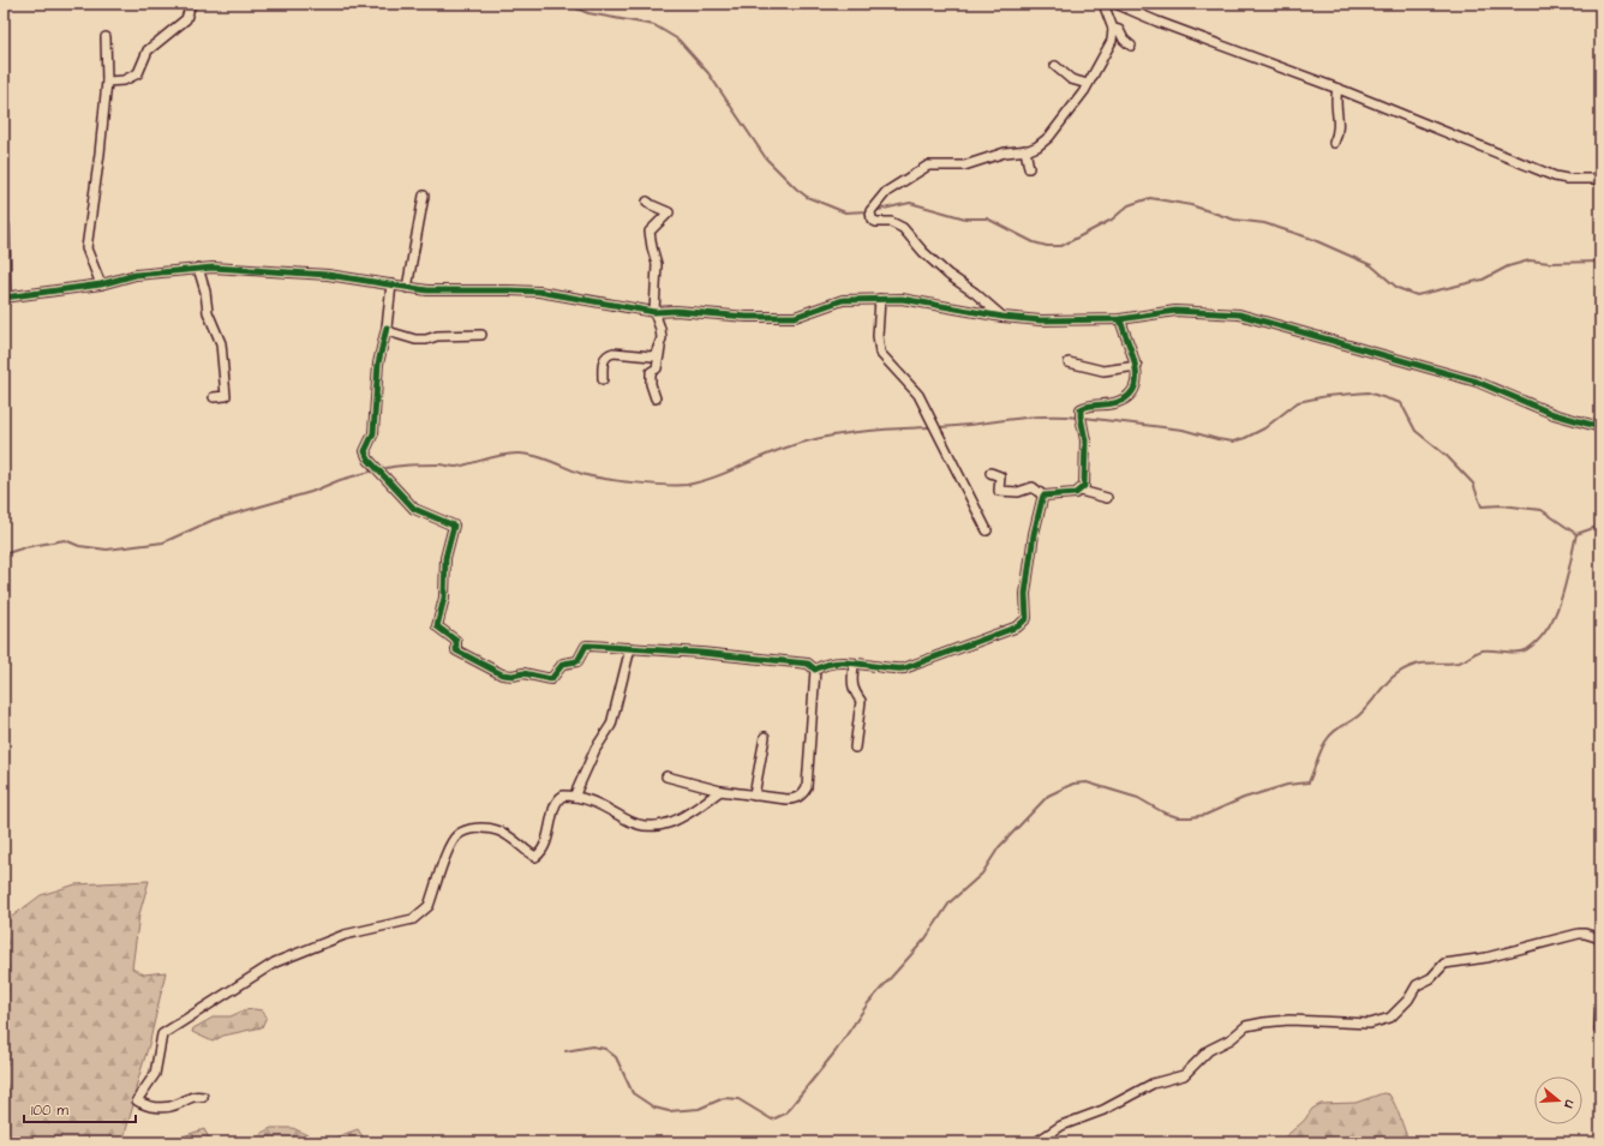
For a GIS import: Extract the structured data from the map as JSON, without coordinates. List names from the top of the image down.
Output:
{
  "scale_bar": "100 m",
  "north": "right"
}
